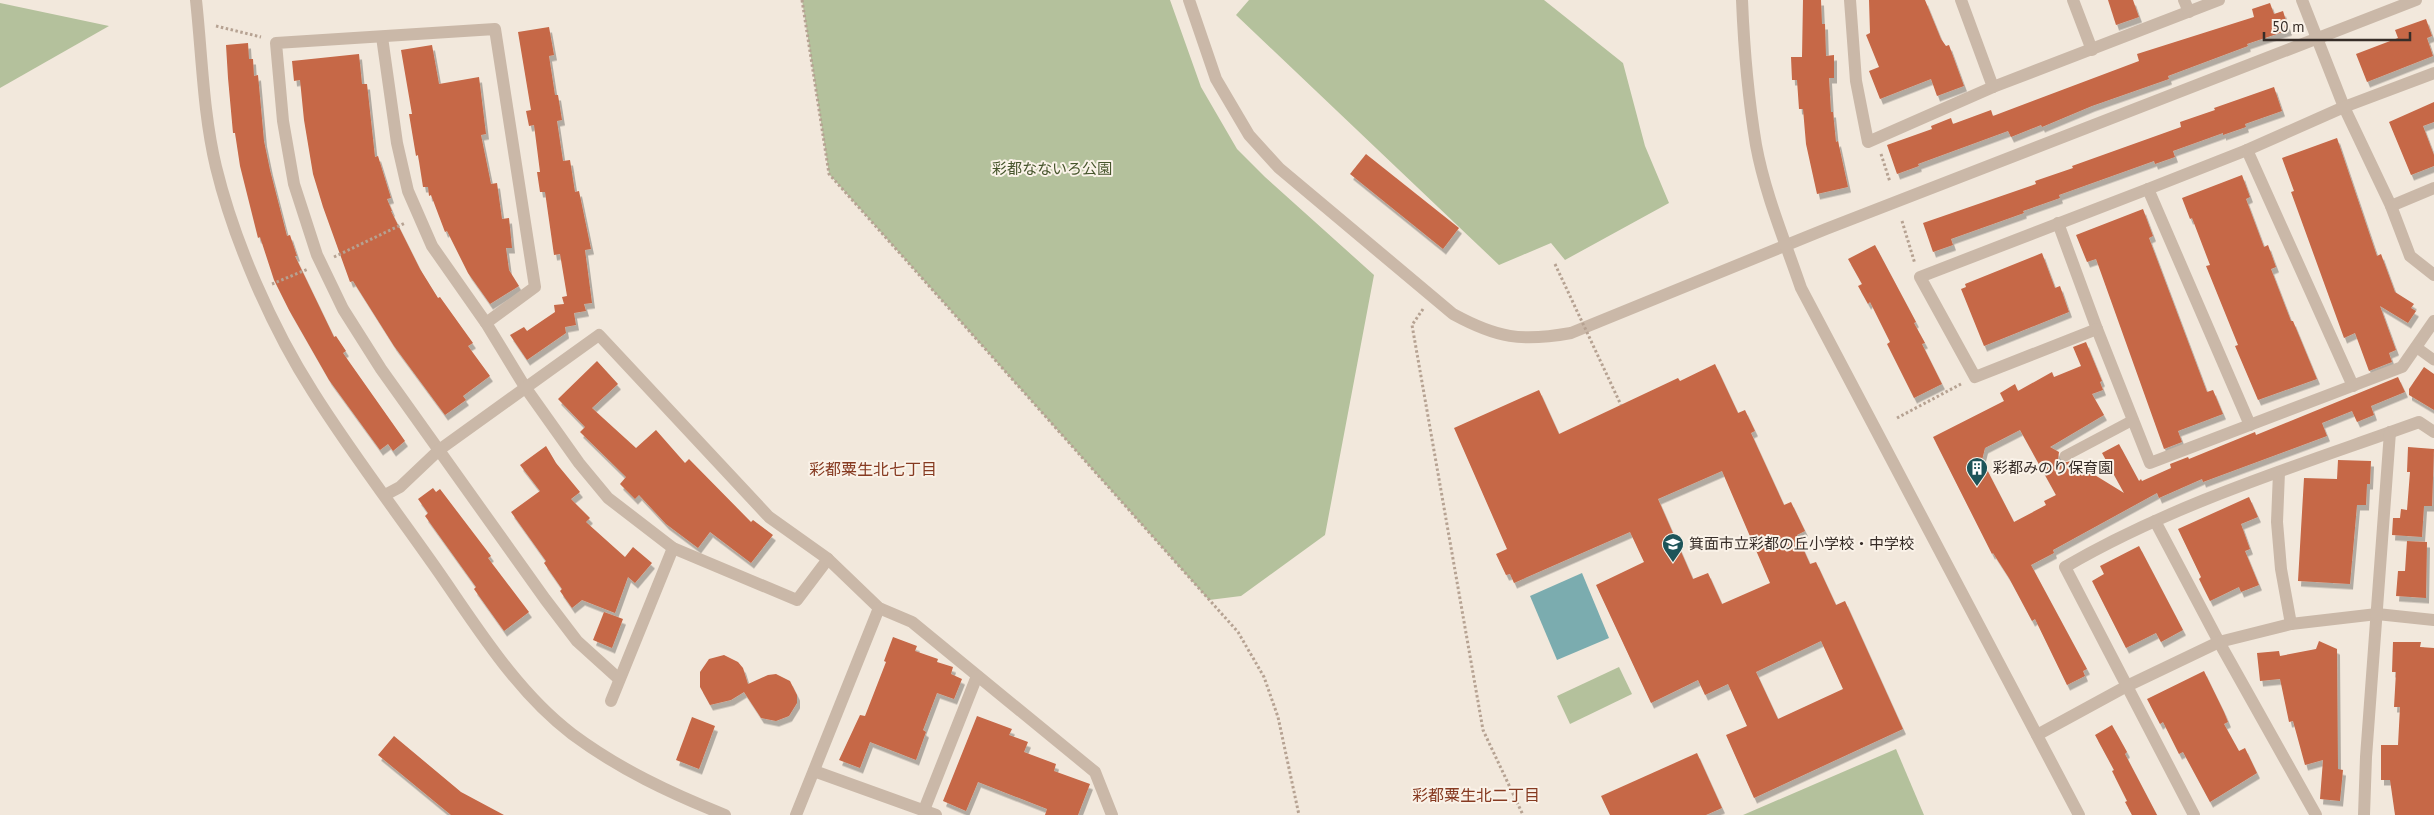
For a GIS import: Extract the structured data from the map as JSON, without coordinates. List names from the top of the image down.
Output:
{
  "districts": ["彩都粟生北七丁目", "彩都粟生北二丁目"],
  "parks": ["彩都なないろ公園"],
  "places": {
    "building": ["彩都みのり保育園"],
    "school or university": ["箕面市立彩都の丘小学校・中学校"]
  },
  "scale_bar": "50 m"
}
